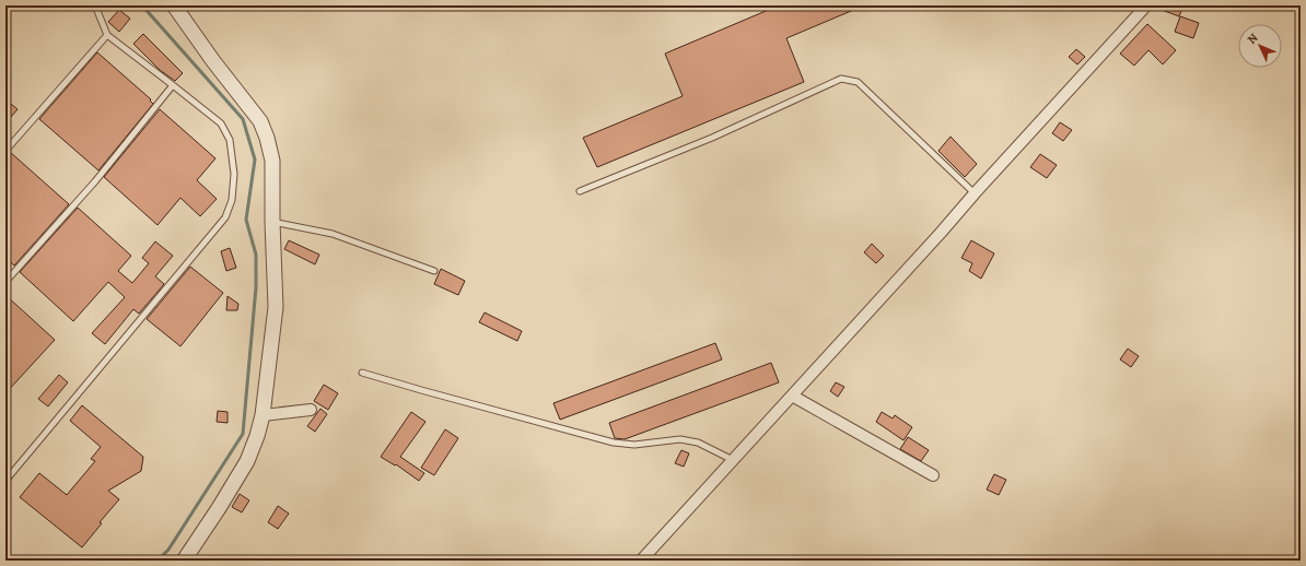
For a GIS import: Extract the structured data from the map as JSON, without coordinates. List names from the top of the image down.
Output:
{
  "north": "top left"
}
